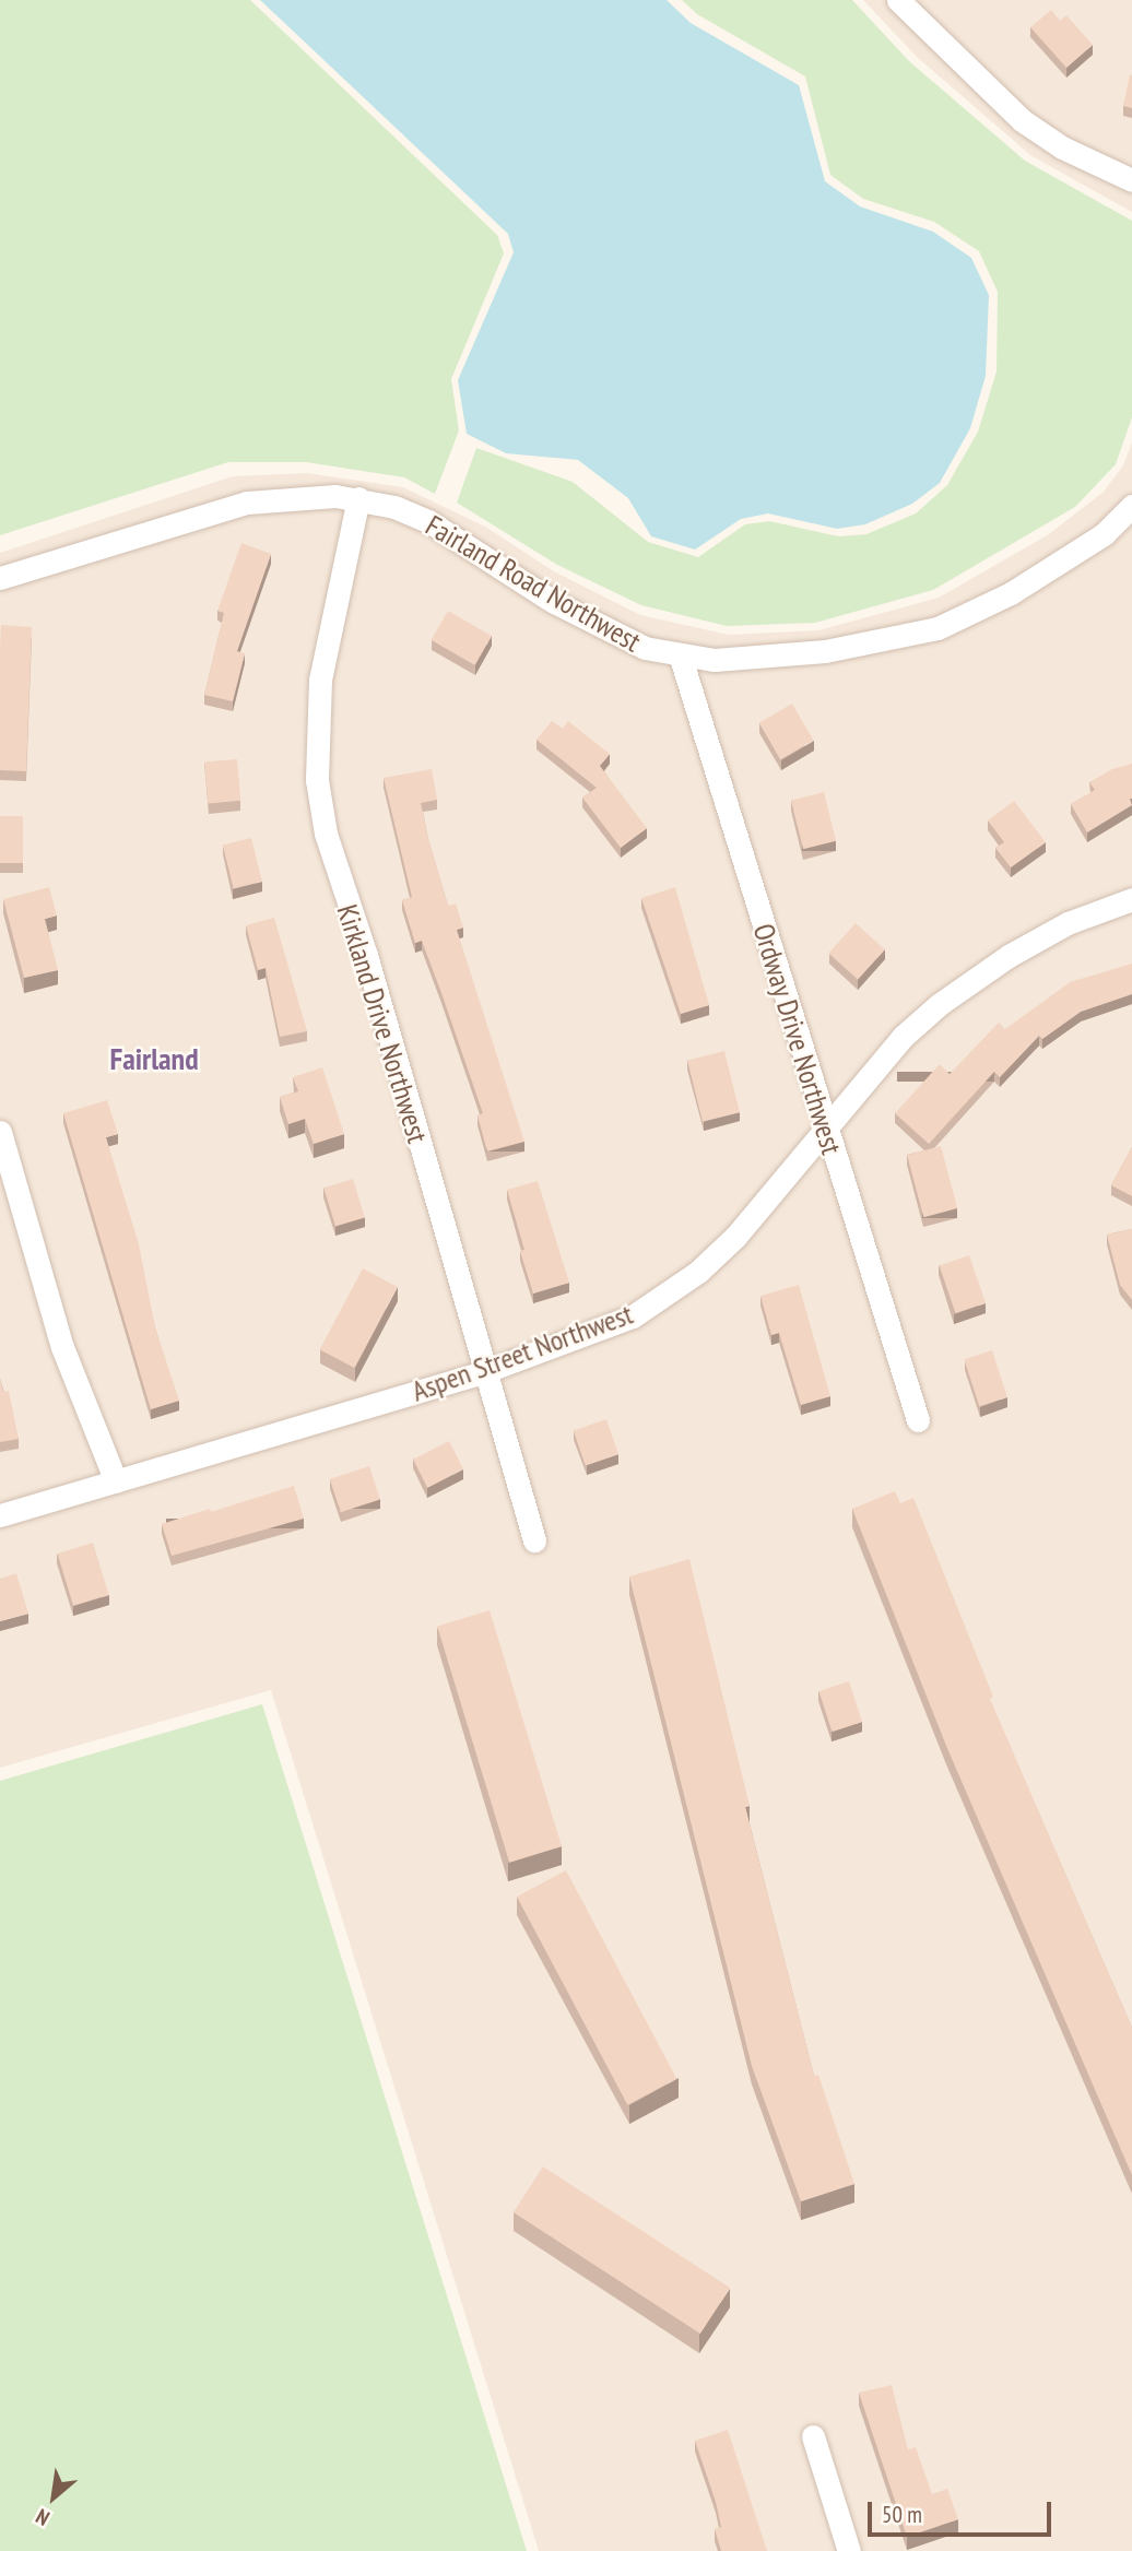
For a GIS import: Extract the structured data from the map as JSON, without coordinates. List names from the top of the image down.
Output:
{
  "streets": {
    "street": [
      "Fairland Road Northwest",
      "Kirkland Drive Northwest",
      "Ordway Drive Northwest",
      "Aspen Street Northwest"
    ]
  },
  "crossings": [
    ["Fairland Road Northwest", "Kirkland Drive Northwest"],
    ["Fairland Road Northwest", "Ordway Drive Northwest"],
    ["Kirkland Drive Northwest", "Aspen Street Northwest"],
    ["Ordway Drive Northwest", "Aspen Street Northwest"]
  ],
  "districts": ["Fairland"],
  "scale_bar": "50 m",
  "north": "bottom left"
}
